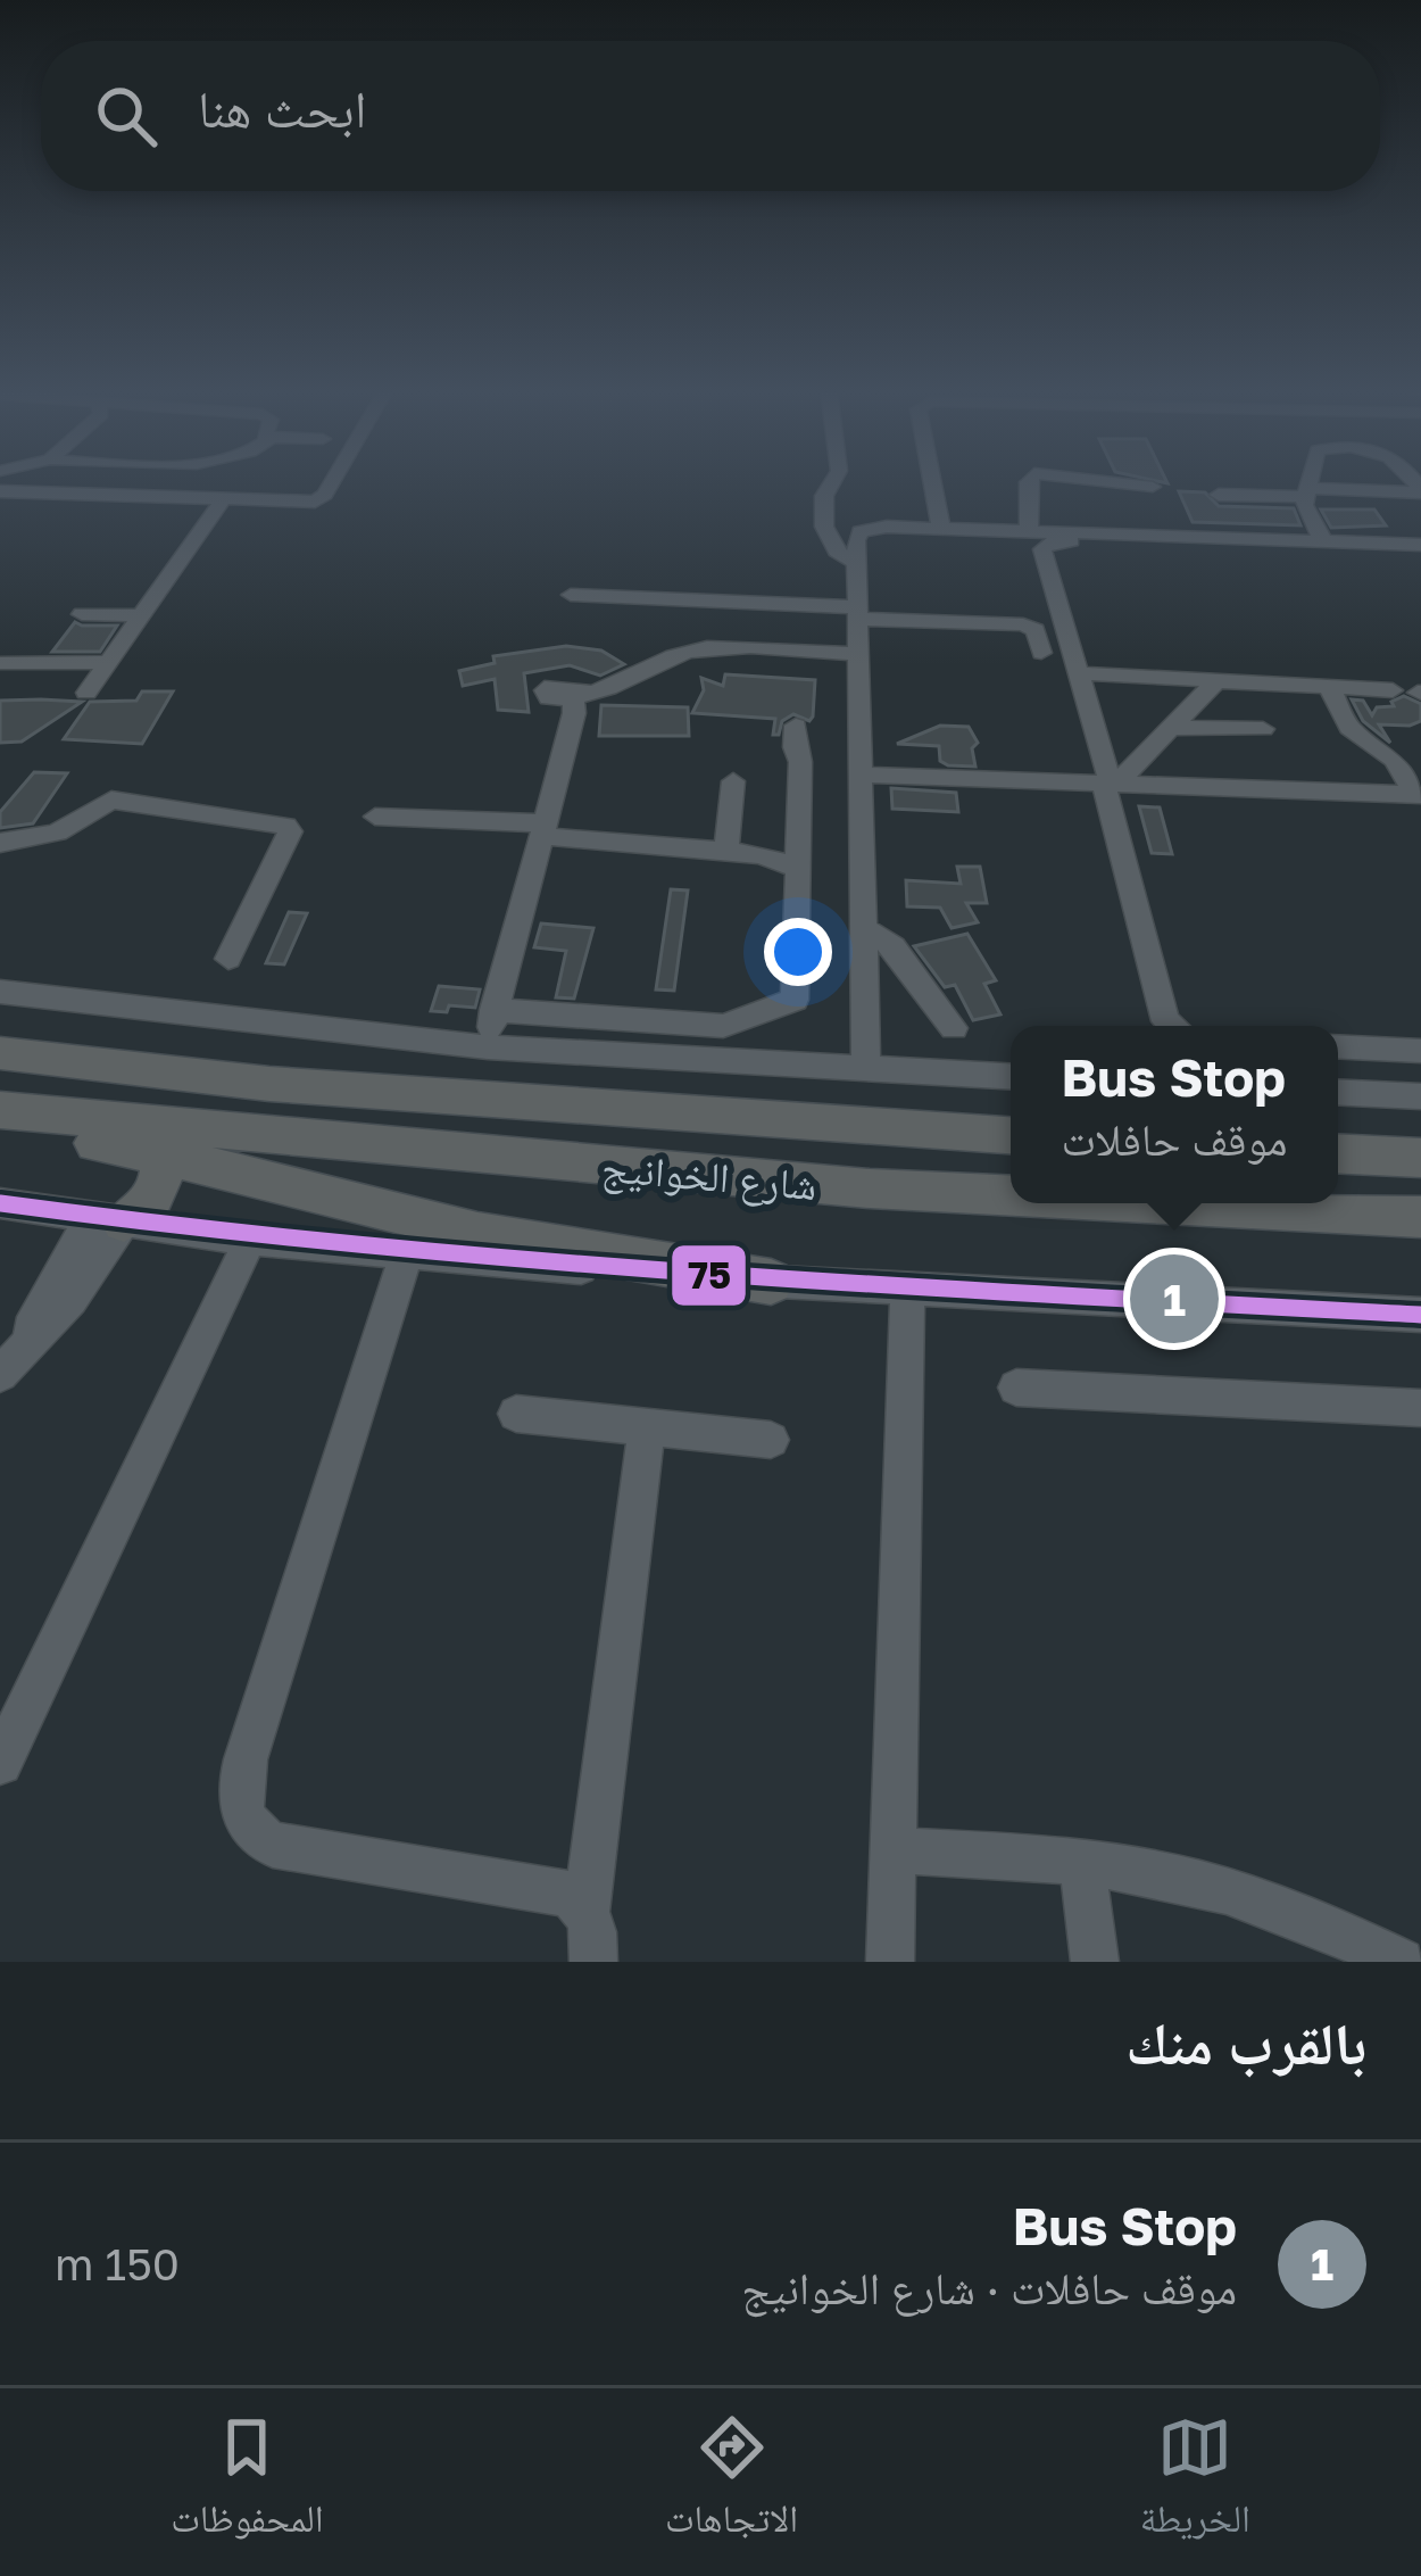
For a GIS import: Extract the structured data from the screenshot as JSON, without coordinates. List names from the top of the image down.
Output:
{
  "streets": {
    "highway": ["شارع الخوانيج"]
  },
  "lines": ["transit line 75"],
  "page": {
    "search": "ابحث هنا",
    "popup": ["Bus Stop", "موقف حافلات"],
    "pins": "1",
    "heading": "بالقرب منك",
    "list": [
      {
        "mark": "1",
        "name": "Bus Stop",
        "note": "موقف حافلات · شارع الخوانيج",
        "value": "150 m"
      }
    ],
    "nav": ["الخريطة", "الاتجاهات", "المحفوظات"]
  }
}
